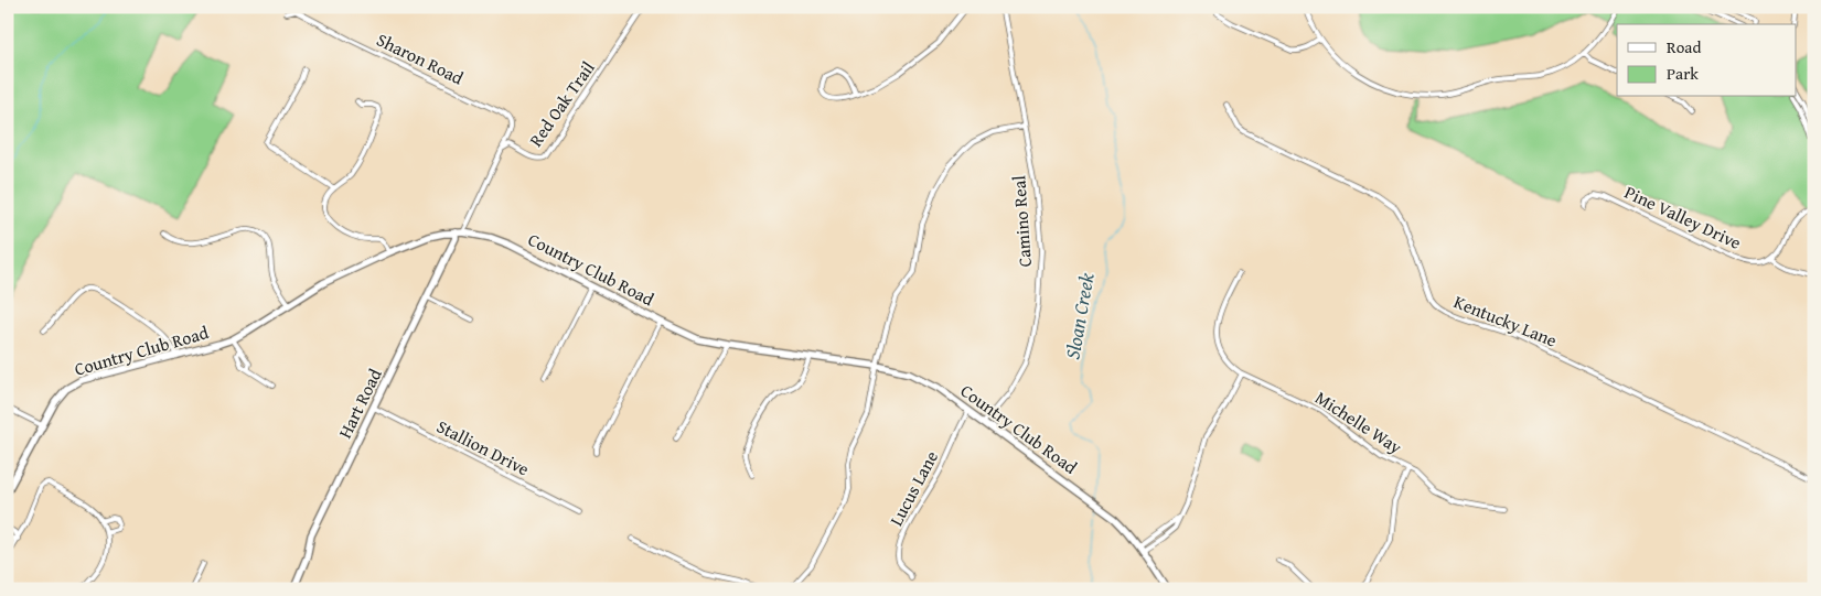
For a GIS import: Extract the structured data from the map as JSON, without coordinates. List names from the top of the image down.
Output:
{
  "streets": {
    "main road": ["Country Club Road", "Hart Road"],
    "street": [
      "Sharon Road",
      "Red Oak Trail",
      "Pine Valley Drive",
      "Camino Real",
      "Kentucky Lane",
      "Michelle Way",
      "Stallion Drive",
      "Lucus Lane"
    ]
  },
  "crossings": [
    ["Sharon Road", "Red Oak Trail"],
    ["Red Oak Trail", "Country Club Road"],
    ["Red Oak Trail", "Hart Road"],
    ["Camino Real", "Country Club Road"],
    ["Country Club Road", "Hart Road"],
    ["Country Club Road", "Lucus Lane"],
    ["Hart Road", "Stallion Drive"]
  ],
  "water": ["Sloan Creek"],
  "legend": ["Road", "Park"]
}
